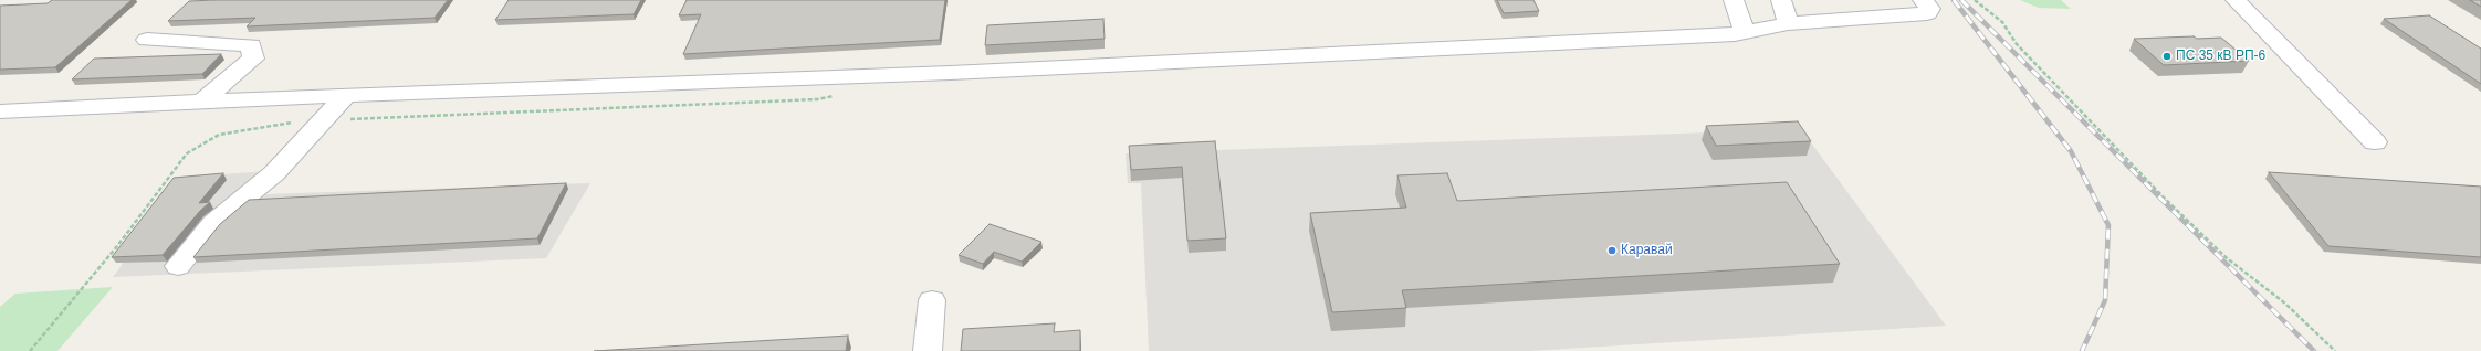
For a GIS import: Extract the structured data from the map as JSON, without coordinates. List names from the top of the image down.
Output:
{
  "places": ["ПС 35 кВ РП-6", "Каравай"]
}
